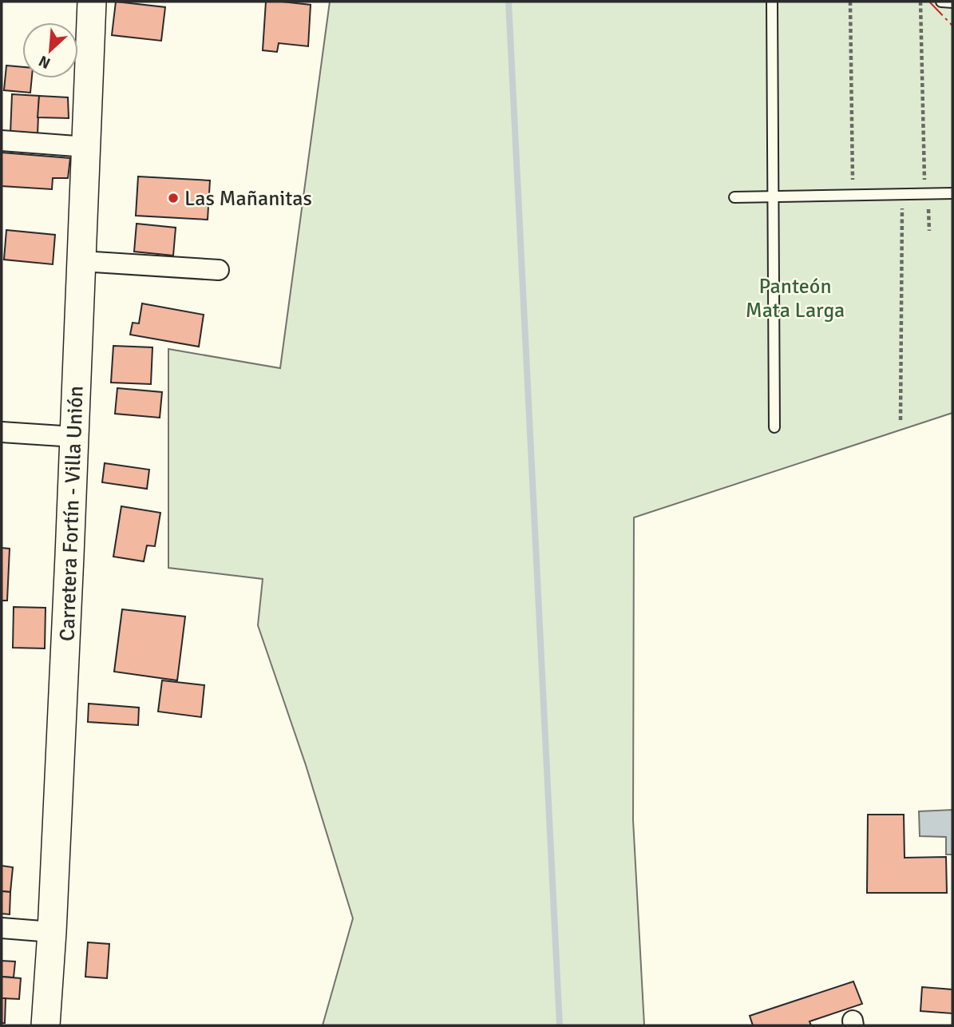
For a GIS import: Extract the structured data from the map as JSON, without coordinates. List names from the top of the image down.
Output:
{
  "streets": {
    "main road": ["Carretera Fortín - Villa Unión"]
  },
  "parks": ["Panteón Mata Larga"],
  "places": ["Las Mañanitas"],
  "north": "bottom left"
}
